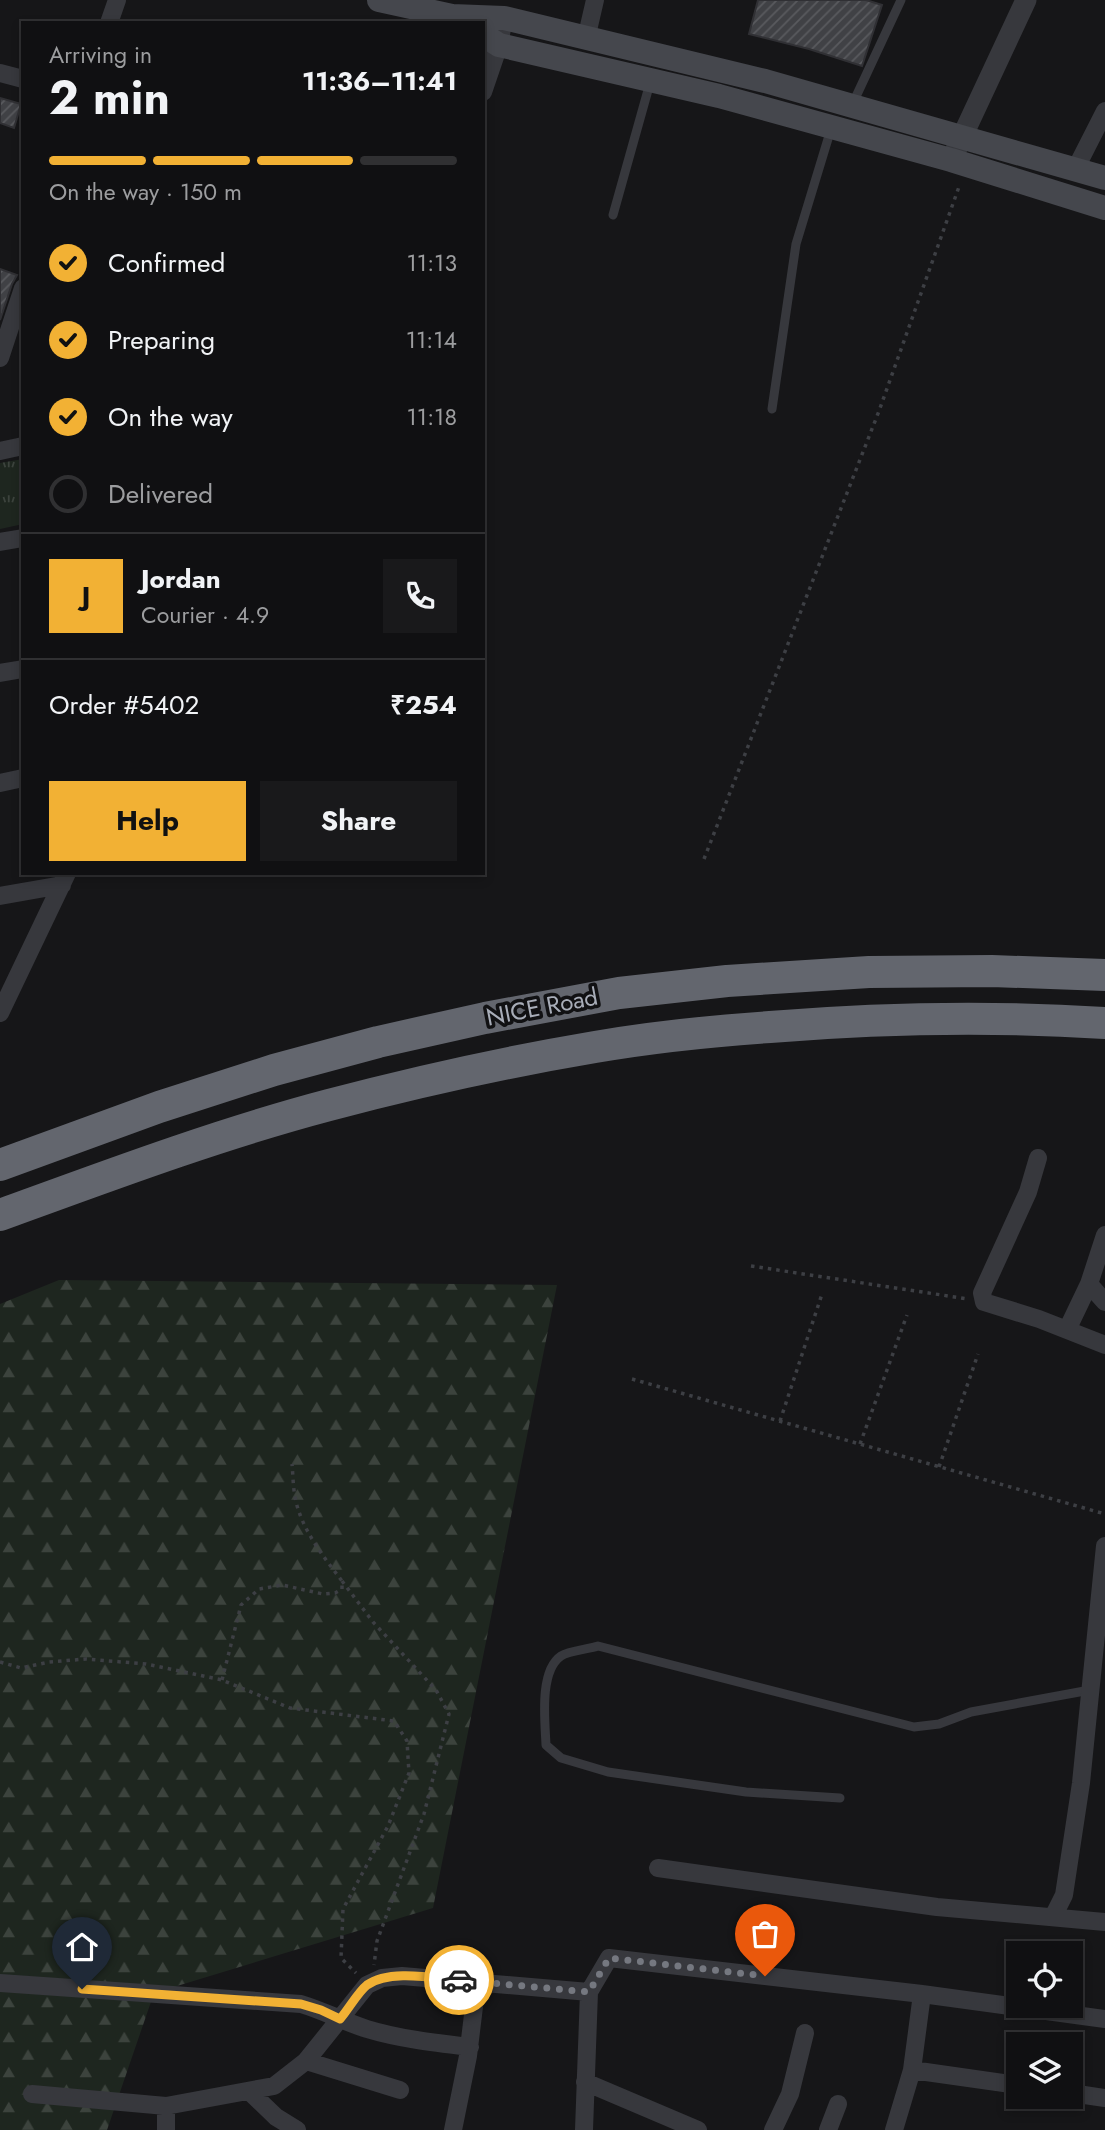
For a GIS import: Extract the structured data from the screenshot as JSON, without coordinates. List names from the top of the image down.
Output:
{
  "streets": {
    "highway": ["NICE Road"]
  },
  "page": {
    "heading": ["2 min", "Arriving in", "11:36–11:41"],
    "panel": [
      "Jordan",
      "Courier · 4.9",
      "Order #5402",
      "₹254"
    ],
    "bar": "On the way · 150 m",
    "list": [
      ["Confirmed", "11:13"],
      ["Preparing", "11:14"],
      ["On the way", "11:18"],
      "Delivered"
    ],
    "round": "J",
    "buttons": ["Help", "Share"]
  }
}
